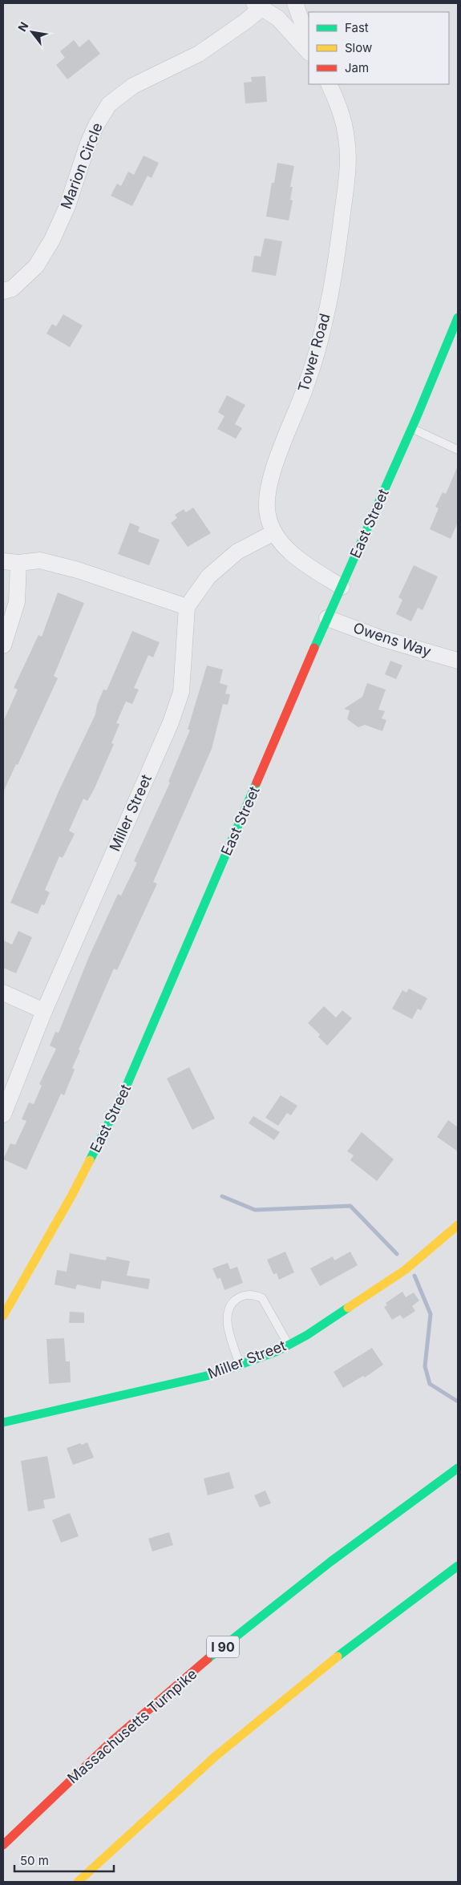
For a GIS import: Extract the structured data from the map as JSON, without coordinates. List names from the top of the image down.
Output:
{
  "streets": {
    "main road": [
      "East Street",
      "Miller Street",
      "I 90",
      "Massachusetts Turnpike"
    ],
    "street": ["Marion Circle", "Tower Road", "Owens Way"]
  },
  "crossings": [
    ["Tower Road", "East Street"],
    ["East Street", "Owens Way"]
  ],
  "legend": ["Fast", "Slow", "Jam"],
  "scale_bar": "50 m",
  "north": "top left"
}
